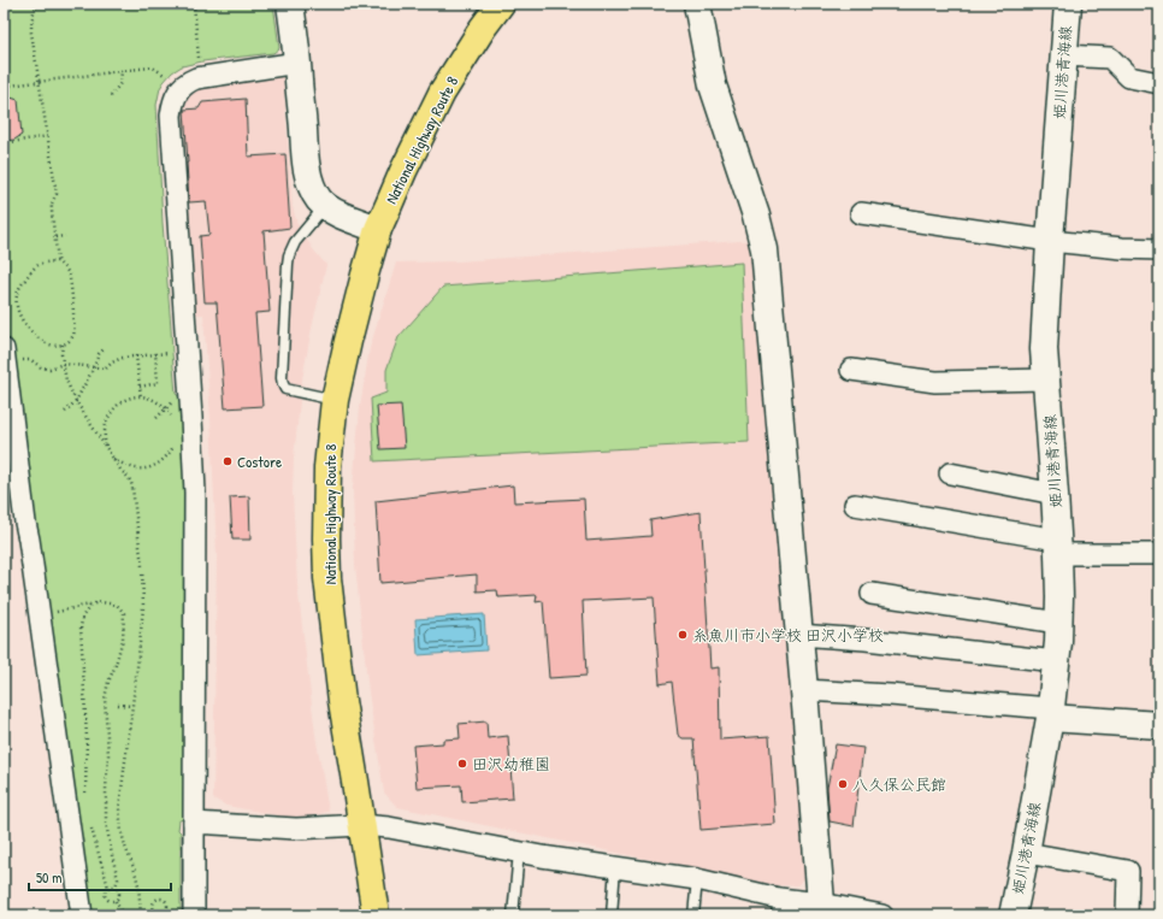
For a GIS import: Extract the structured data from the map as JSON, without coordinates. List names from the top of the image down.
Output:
{
  "streets": {
    "highway": ["National Highway Route 8"],
    "street": ["姫川港青海線"]
  },
  "places": [
    "Costore",
    "糸魚川市小学校 田沢小学校",
    "田沢幼稚園",
    "八久保公民館"
  ],
  "scale_bar": "50 m"
}
